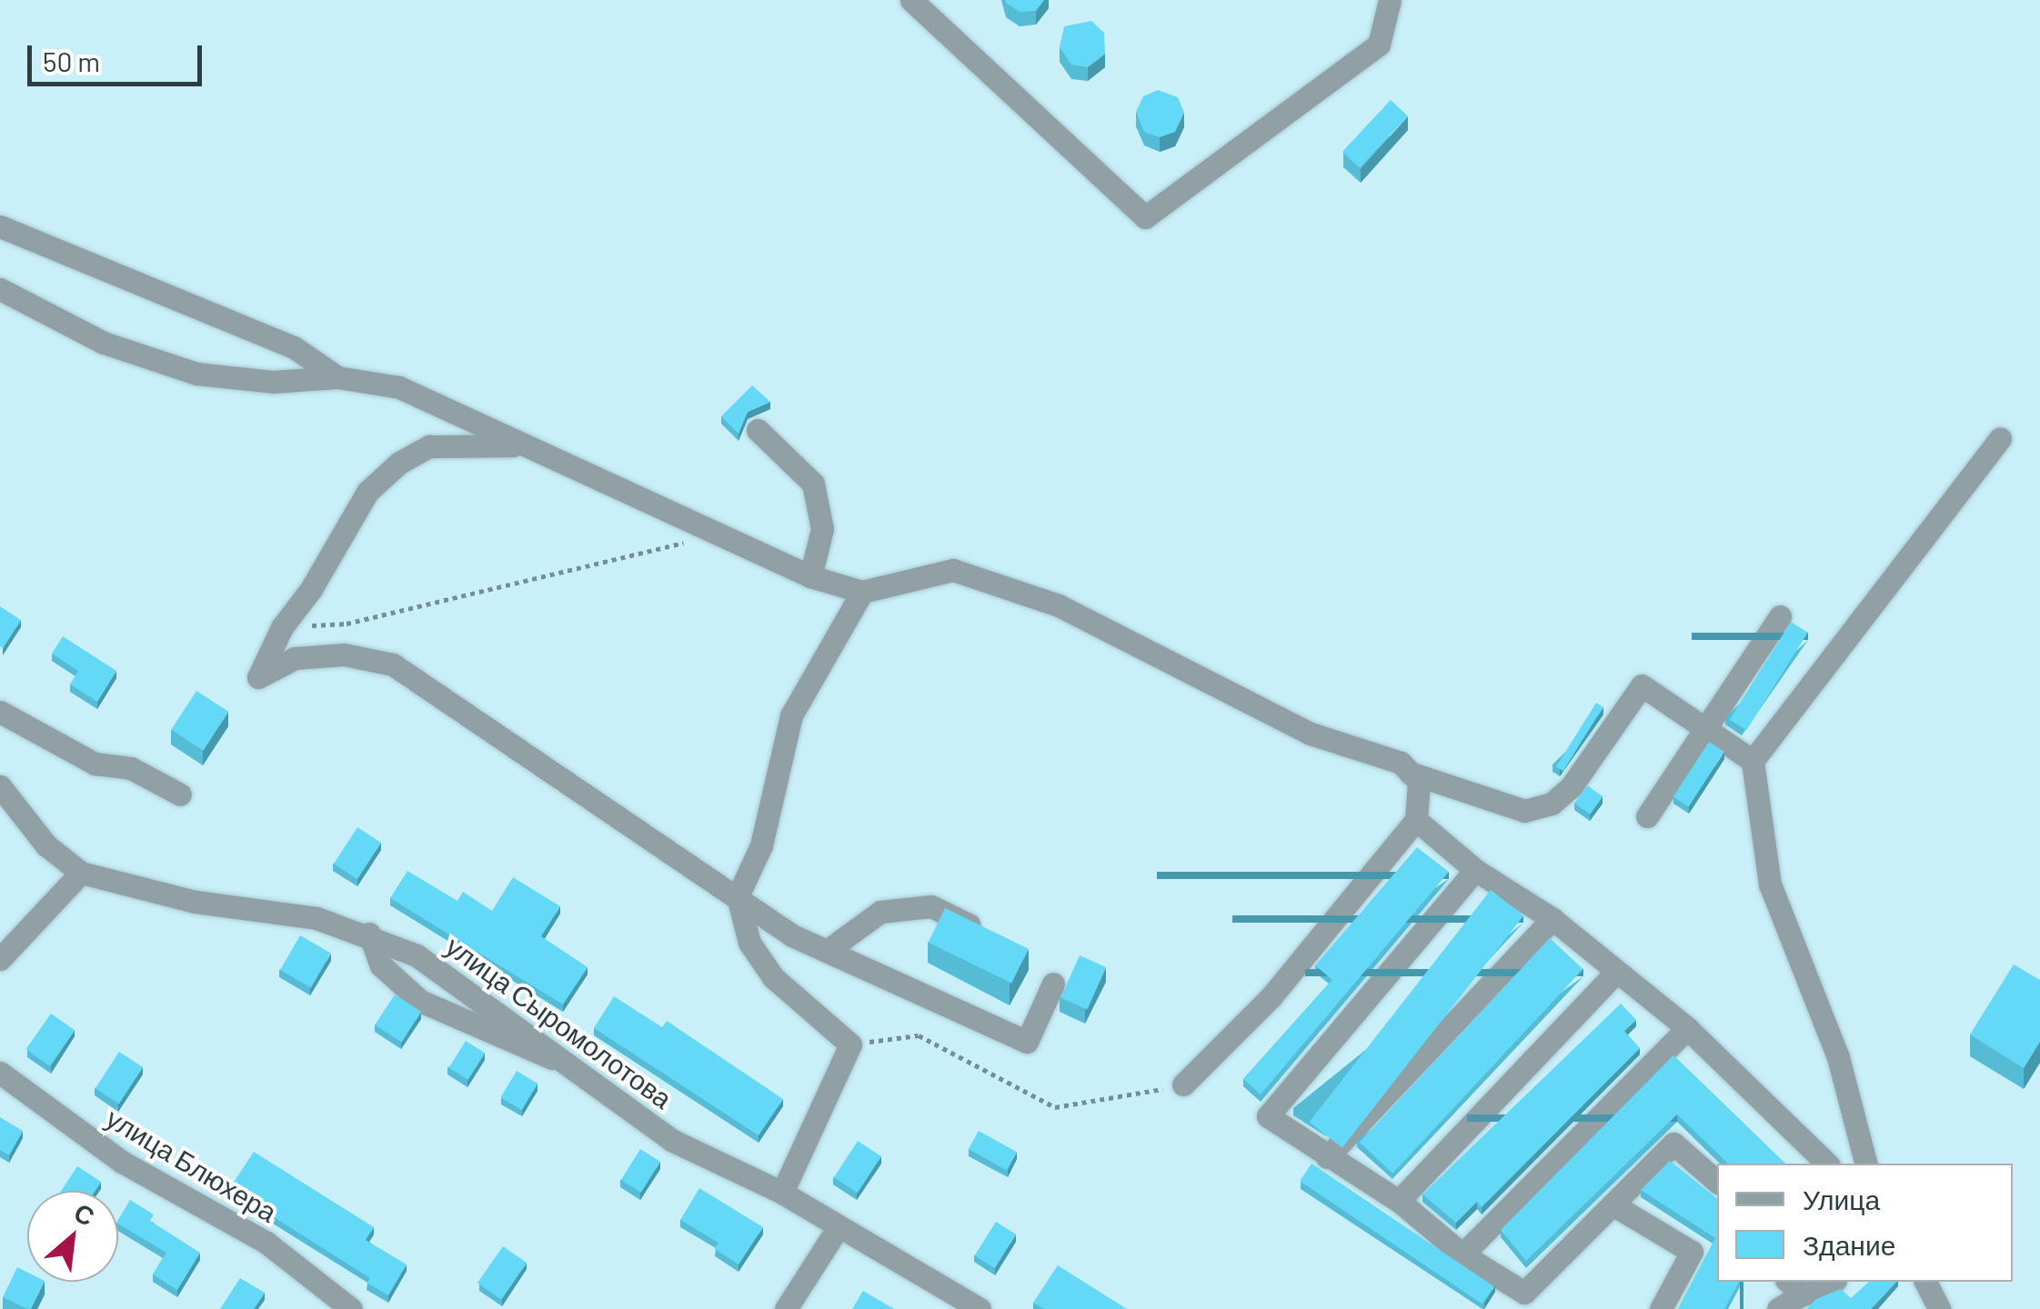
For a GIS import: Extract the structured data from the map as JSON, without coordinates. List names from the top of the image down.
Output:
{
  "streets": {
    "street": ["улица Сыромолотова", "улица Блюхера"]
  },
  "legend": ["Улица", "Здание"],
  "scale_bar": "50 m",
  "north": "top right"
}
